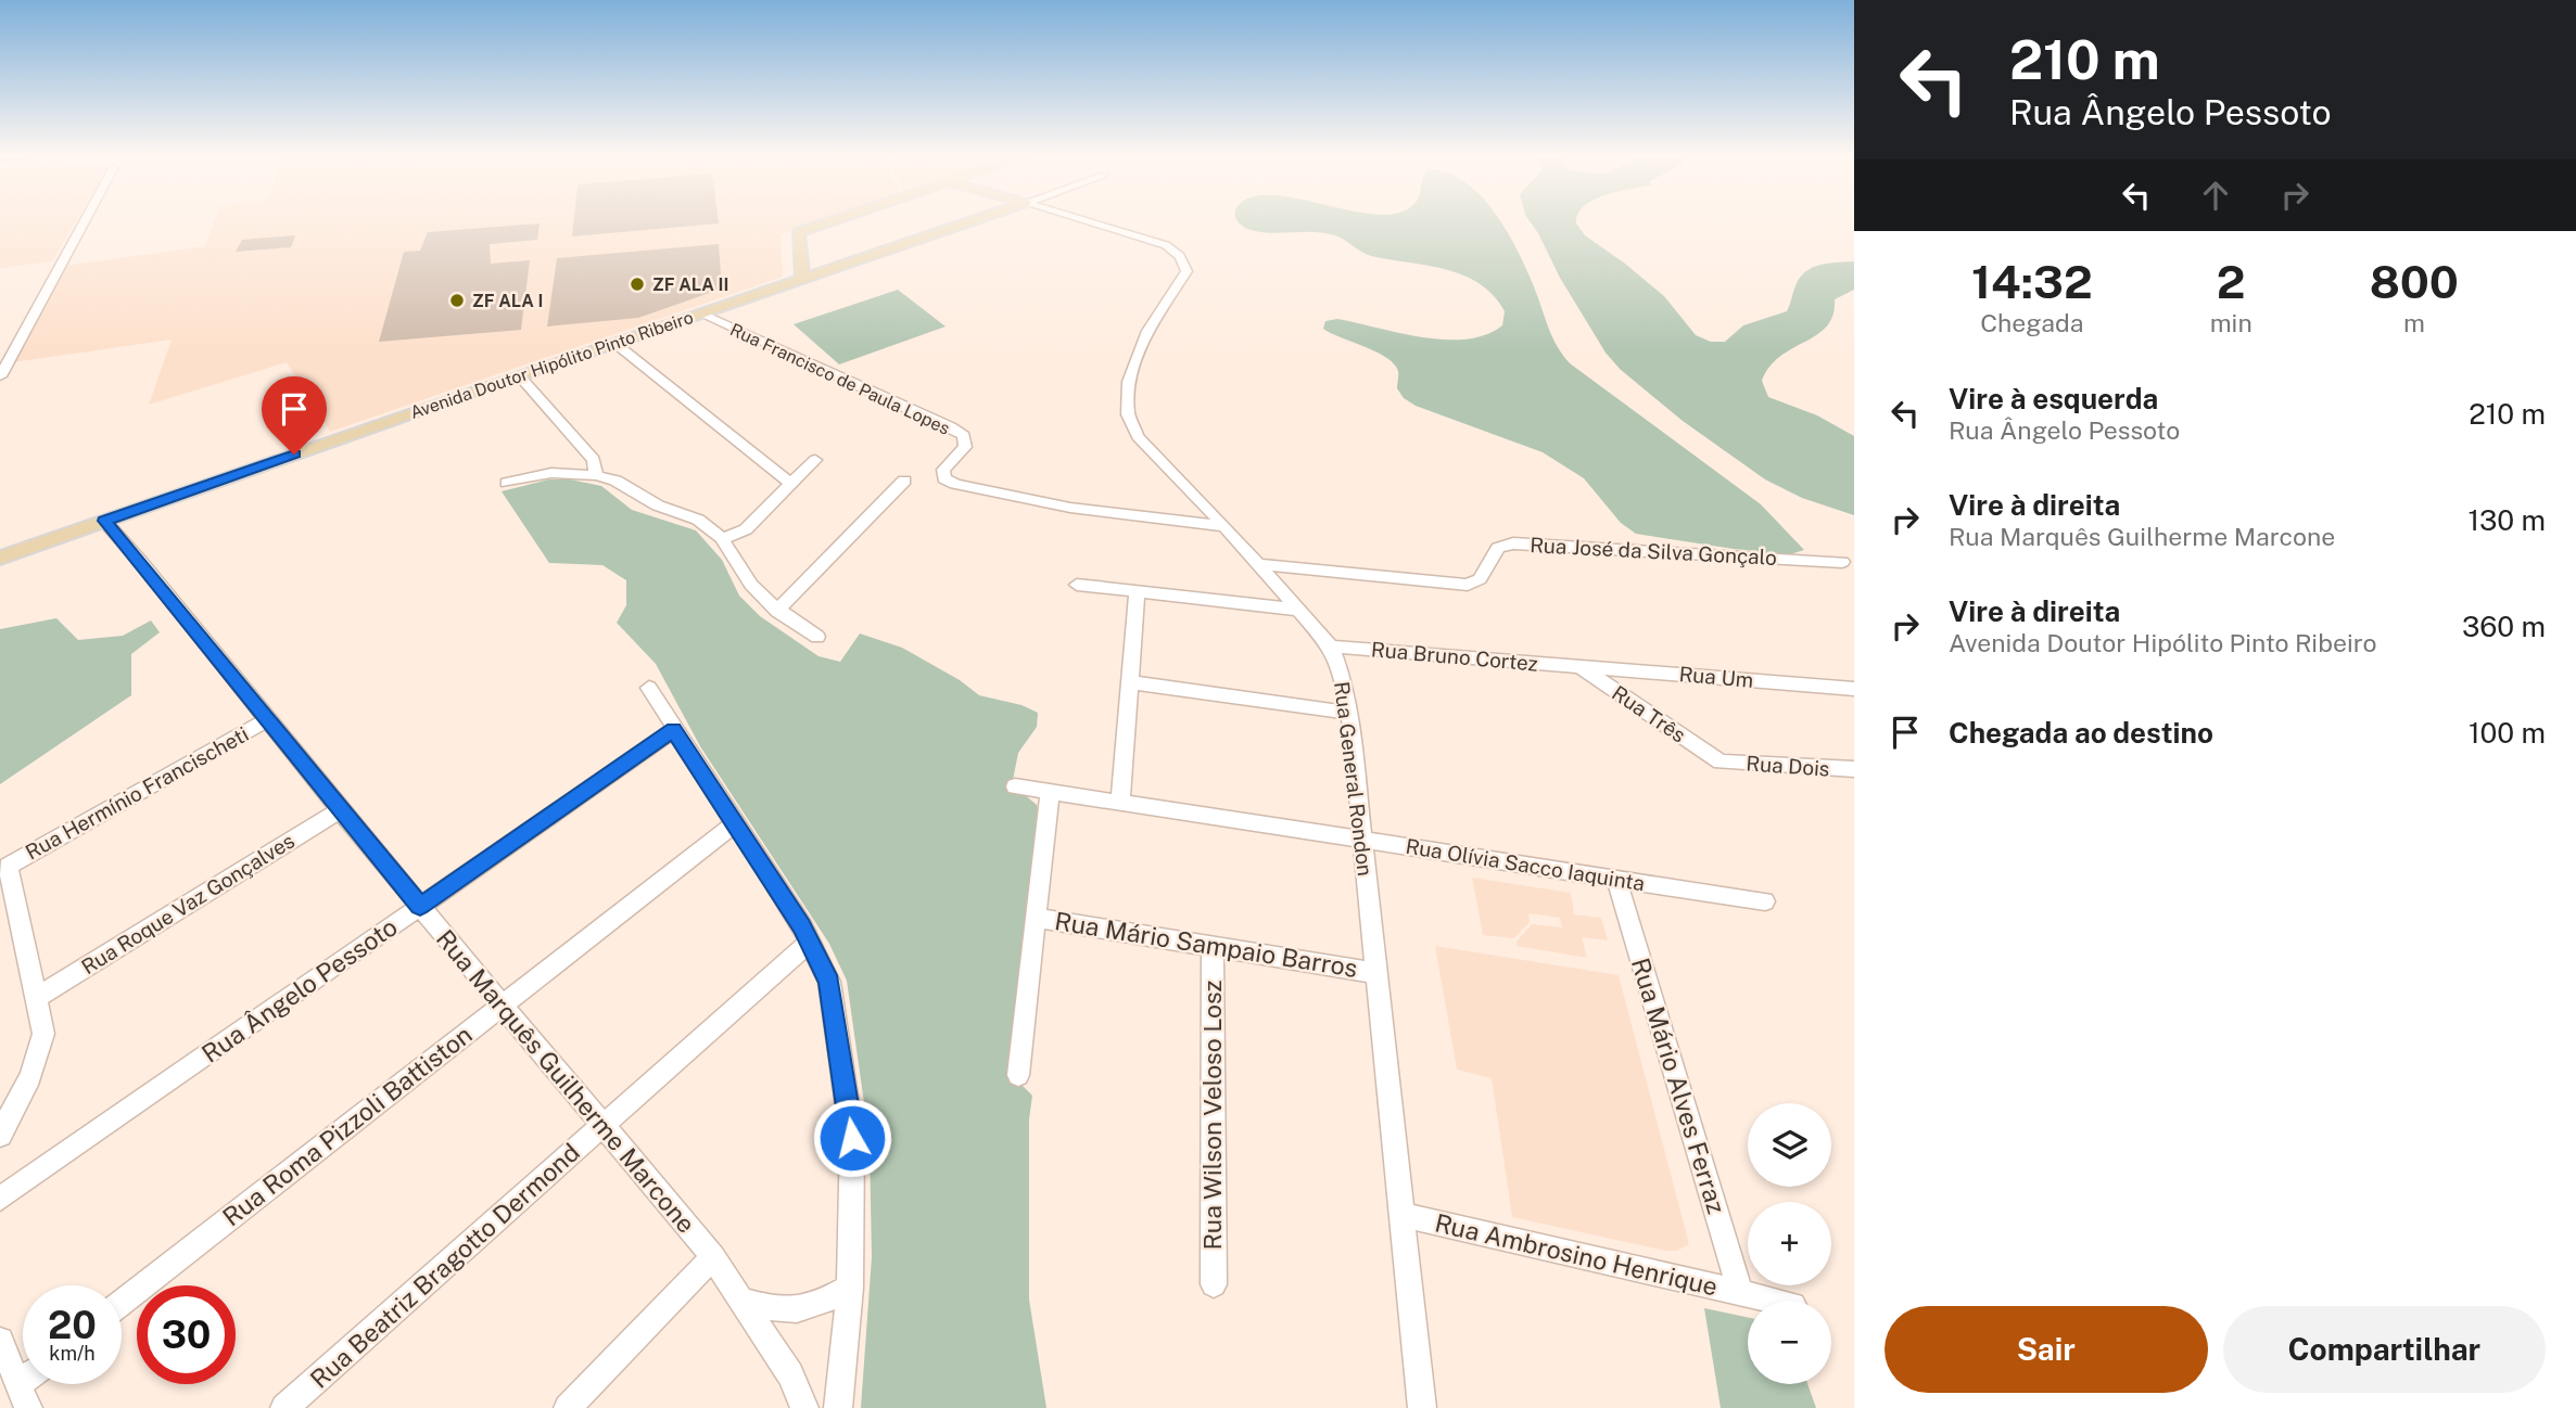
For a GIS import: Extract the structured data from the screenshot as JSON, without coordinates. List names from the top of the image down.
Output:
{
  "streets": {
    "main road": ["Avenida Doutor Hipólito Pinto Ribeiro"],
    "street": [
      "Rua Francisco de Paula Lopes",
      "Rua José da Silva Gonçalo",
      "Rua Bruno Cortez",
      "Rua Um",
      "Rua Três",
      "Rua Dois",
      "Rua General Rondon",
      "Rua Hermínio Francischeti",
      "Rua Olívia Sacco Iaquinta",
      "Rua Roque Vaz Gonçalves",
      "Rua Mário Sampaio Barros",
      "Rua Ângelo Pessoto",
      "Rua Marquês Guilherme Marcone",
      "Rua Mário Alves Ferraz",
      "Rua Wilson Veloso Losz",
      "Rua Roma Pizzoli Battiston",
      "Rua Ambrosino Henrique",
      "Rua Beatriz Bragotto Dermond"
    ]
  },
  "crossings": [
    ["Avenida Doutor Hipólito Pinto Ribeiro", "Rua Francisco de Paula Lopes"],
    ["Avenida Doutor Hipólito Pinto Ribeiro", "Rua Marquês Guilherme Marcone"],
    ["Rua Francisco de Paula Lopes", "Rua General Rondon"],
    ["Rua José da Silva Gonçalo", "Rua General Rondon"],
    ["Rua Bruno Cortez", "Rua Um"],
    ["Rua Bruno Cortez", "Rua Três"],
    ["Rua Bruno Cortez", "Rua General Rondon"],
    ["Rua Um", "Rua Três"],
    ["Rua Três", "Rua Dois"],
    ["Rua General Rondon", "Rua Olívia Sacco Iaquinta"],
    ["Rua General Rondon", "Rua Mário Sampaio Barros"],
    ["Rua General Rondon", "Rua Ambrosino Henrique"],
    ["Rua Hermínio Francischeti", "Rua Roque Vaz Gonçalves"],
    ["Rua Hermínio Francischeti", "Rua Marquês Guilherme Marcone"],
    ["Rua Olívia Sacco Iaquinta", "Rua Mário Alves Ferraz"],
    ["Rua Roque Vaz Gonçalves", "Rua Marquês Guilherme Marcone"],
    ["Rua Mário Sampaio Barros", "Rua Wilson Veloso Losz"],
    ["Rua Ângelo Pessoto", "Rua Marquês Guilherme Marcone"],
    ["Rua Marquês Guilherme Marcone", "Rua Roma Pizzoli Battiston"],
    ["Rua Marquês Guilherme Marcone", "Rua Beatriz Bragotto Dermond"],
    ["Rua Mário Alves Ferraz", "Rua Ambrosino Henrique"]
  ],
  "places": ["ZF ALA II", "ZF ALA I"],
  "page": {
    "turn": ["210 m", "Rua Ângelo Pessoto"],
    "eta": [
      "14:32",
      "Chegada",
      "2",
      "min",
      "800",
      "m"
    ],
    "list": [
      {
        "name": "Vire à esquerda",
        "note": "Rua Ângelo Pessoto",
        "value": "210 m"
      },
      {
        "name": "Vire à direita",
        "note": "Rua Marquês Guilherme Marcone",
        "value": "130 m"
      },
      {
        "name": "Vire à direita",
        "note": "Avenida Doutor Hipólito Pinto Ribeiro",
        "value": "360 m"
      },
      {
        "name": "Chegada ao destino",
        "value": "100 m"
      }
    ],
    "map_buttons": ["+", "−"],
    "speed": "20 km/h",
    "limit": "30",
    "buttons": ["Sair", "Compartilhar"]
  }
}
